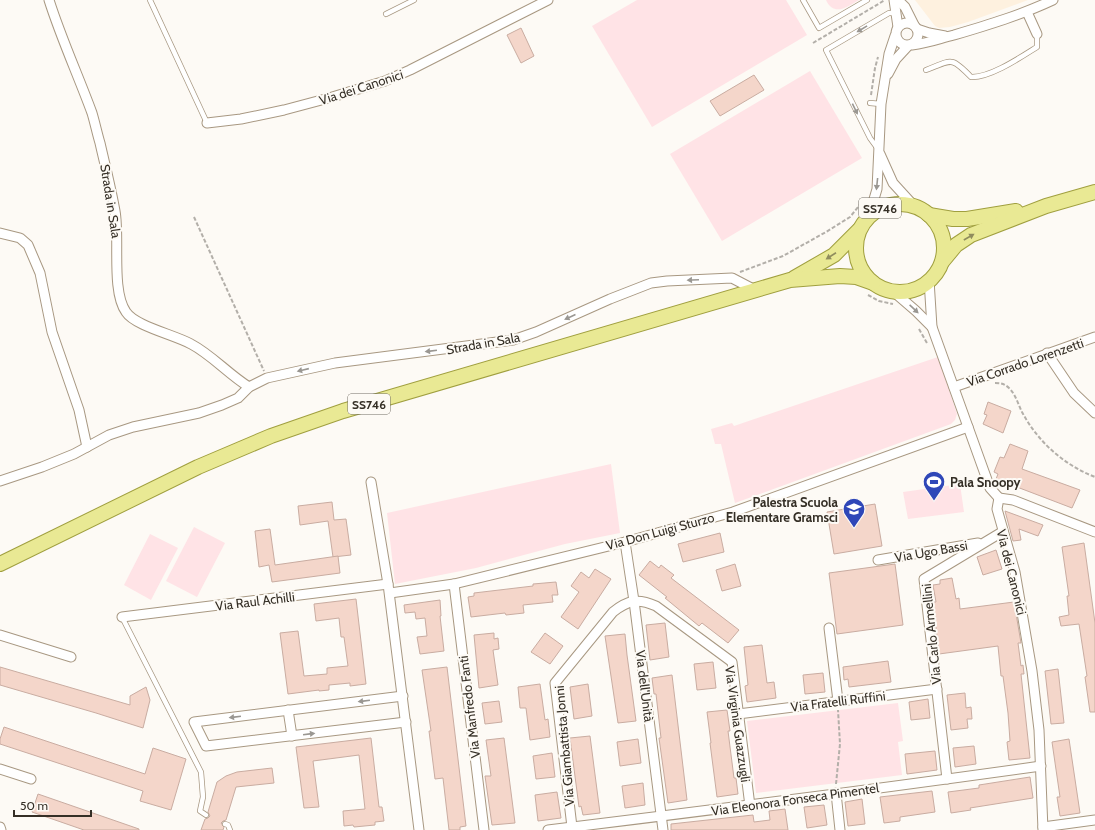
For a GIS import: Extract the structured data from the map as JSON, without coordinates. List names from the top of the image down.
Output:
{
  "streets": {
    "main road": ["SS746"],
    "street": [
      "Via dei Canonici",
      "Strada in Sala",
      "Via Corrado Lorenzetti",
      "Via Don Luigi Sturzo",
      "Via Ugo Bassi",
      "Via Raul Achilli",
      "Via Carlo Armellini",
      "Via dell'Unità",
      "Via Fratelli Ruffini",
      "Via Manfredo Fanti",
      "Via Virginia Guazzugli",
      "Via Giambattista Jonni",
      "Via Eleonora Fonseca Pimentel"
    ]
  },
  "crossings": [
    ["Via dei Canonici", "Via Carlo Armellini"],
    ["Via dei Canonici", "Via Eleonora Fonseca Pimentel"],
    ["Via Don Luigi Sturzo", "Via Raul Achilli"],
    ["Via Don Luigi Sturzo", "Via dell'Unità"],
    ["Via Don Luigi Sturzo", "Via Manfredo Fanti"],
    ["Via Ugo Bassi", "Via Carlo Armellini"],
    ["Via Carlo Armellini", "Via Fratelli Ruffini"],
    ["Via Carlo Armellini", "Via Eleonora Fonseca Pimentel"],
    ["Via dell'Unità", "Via Virginia Guazzugli"],
    ["Via dell'Unità", "Via Giambattista Jonni"],
    ["Via dell'Unità", "Via Eleonora Fonseca Pimentel"],
    ["Via Fratelli Ruffini", "Via Virginia Guazzugli"],
    ["Via Virginia Guazzugli", "Via Giambattista Jonni"],
    ["Via Virginia Guazzugli", "Via Eleonora Fonseca Pimentel"],
    ["Via Giambattista Jonni", "Via Eleonora Fonseca Pimentel"]
  ],
  "one_way": ["Strada in Sala"],
  "places": {
    "sports": ["Pala Snoopy"],
    "school or university": ["Palestra Scuola Elementare Gramsci"]
  },
  "scale_bar": "50 m"
}
